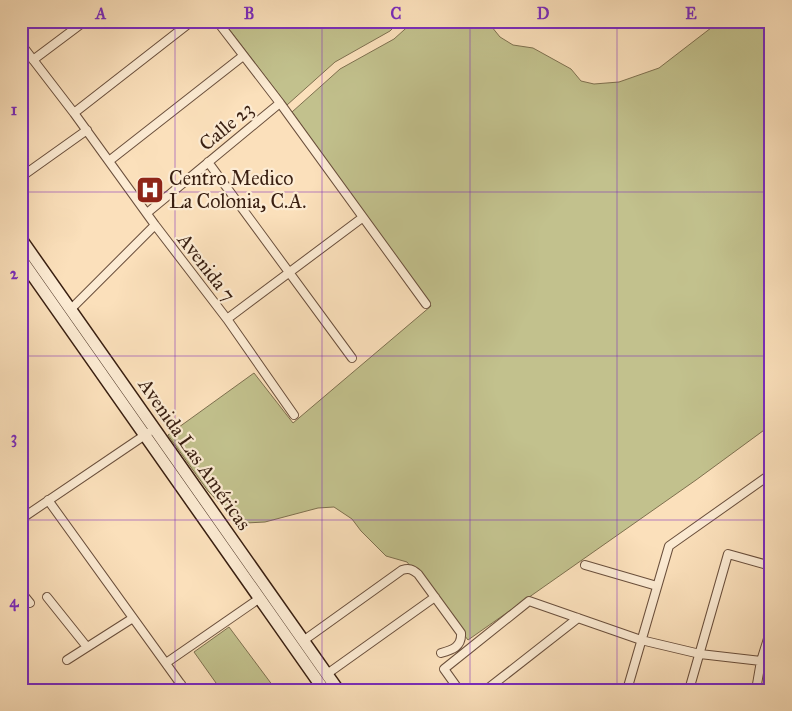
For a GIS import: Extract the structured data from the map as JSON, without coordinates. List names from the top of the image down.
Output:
{
  "streets": {
    "main road": ["Avenida Las Américas"],
    "street": ["Calle 23", "Avenida 7"]
  },
  "crossings": [
    ["Calle 23", "Avenida 7"]
  ],
  "places": {
    "hospital": ["Centro Medico La Colonia, C.A."]
  },
  "grid": {
    "columns": [
      "A",
      "B",
      "C",
      "D",
      "E"
    ],
    "rows": [
      "1",
      "2",
      "3",
      "4"
    ]
  }
}
